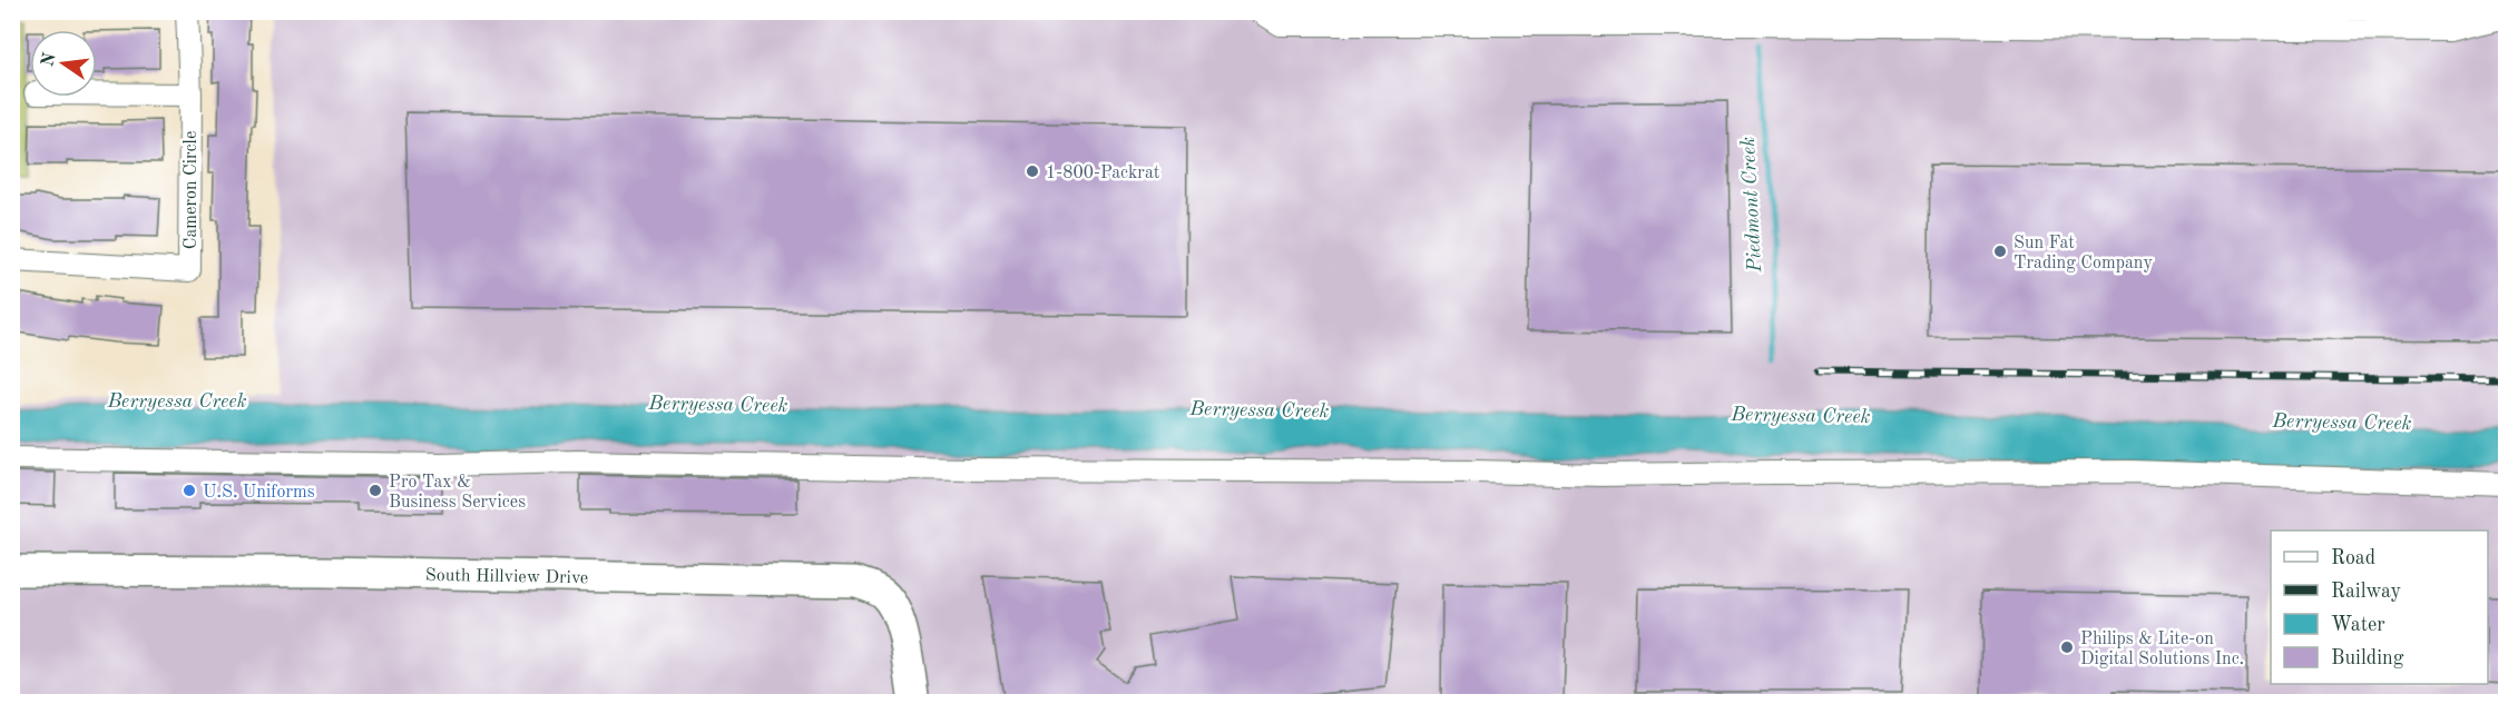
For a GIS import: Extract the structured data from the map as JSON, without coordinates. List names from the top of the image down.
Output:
{
  "streets": {
    "street": ["Cameron Circle", "South Hillview Drive"]
  },
  "water": ["Piedmont Creek", "Berryessa Creek"],
  "places": [
    "1-800-Packrat",
    "Sun Fat Trading Company",
    "U.S. Uniforms",
    "Pro Tax & Business Services",
    "Philips & Lite-on Digital Solutions Inc."
  ],
  "legend": [
    "Road",
    "Railway",
    "Water",
    "Building"
  ],
  "north": "left"
}
